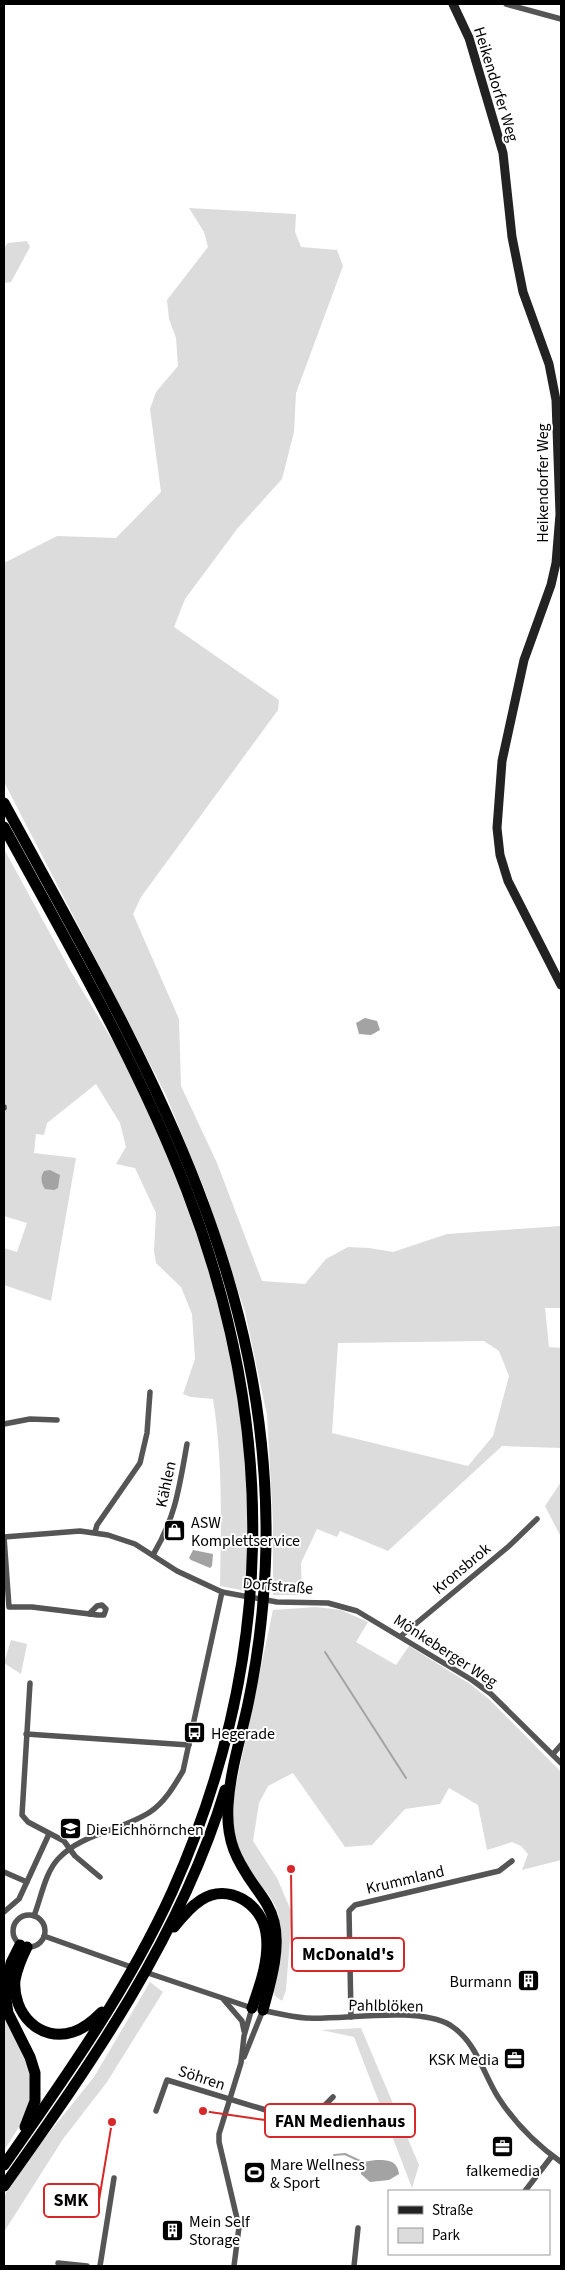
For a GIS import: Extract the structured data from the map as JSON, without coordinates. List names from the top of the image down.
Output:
{
  "streets": {
    "street": [
      "Heikendorfer Weg",
      "Kählen",
      "Kronsbrok",
      "Dorfstraße",
      "Mönkeberger Weg",
      "Krummland",
      "Pahlblöken",
      "Söhren"
    ]
  },
  "crossings": [
    ["Kählen", "Dorfstraße"],
    ["Kronsbrok", "Mönkeberger Weg"],
    ["Dorfstraße", "Mönkeberger Weg"],
    ["Krummland", "Pahlblöken"],
    ["Pahlblöken", "Söhren"]
  ],
  "places": {
    "shop": ["ASW Komplettservice"],
    "bus stop": ["Hegerade"],
    "school or university": ["Die Eichhörnchen"],
    "other": ["McDonald's", "FAN Medienhaus", "SMK"],
    "building": ["Burmann", "Mein Self Storage"],
    "office": ["KSK Media", "falkemedia"],
    "sports": ["Mare Wellness & Sport"]
  },
  "legend": ["Straße", "Park"]
}
